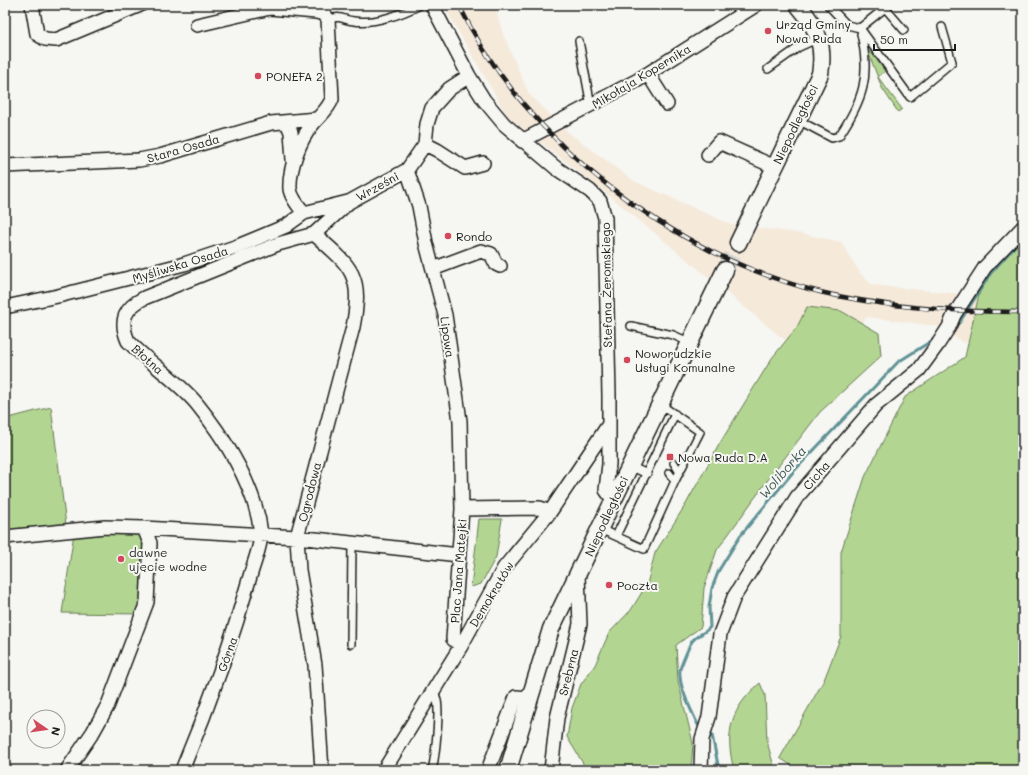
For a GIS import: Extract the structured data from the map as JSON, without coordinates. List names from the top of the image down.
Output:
{
  "streets": {
    "street": [
      "Mikołaja Kopernika",
      "Niepodległości",
      "Stara Osada",
      "Wrześni",
      "Myśliwska Osada",
      "Stefana Żeromskiego",
      "Lipowa",
      "Błotna",
      "Cicha",
      "Ogrodowa",
      "Plac Jana Matejki",
      "Demokratów",
      "Górna",
      "Srebrna"
    ]
  },
  "crossings": [
    ["Mikołaja Kopernika", "Stefana Żeromskiego"],
    ["Niepodległości", "Stefana Żeromskiego"],
    ["Niepodległości", "Srebrna"],
    ["Wrześni", "Myśliwska Osada"],
    ["Wrześni", "Stefana Żeromskiego"],
    ["Wrześni", "Lipowa"],
    ["Wrześni", "Błotna"],
    ["Wrześni", "Ogrodowa"],
    ["Stefana Żeromskiego", "Demokratów"],
    ["Lipowa", "Plac Jana Matejki"],
    ["Błotna", "Ogrodowa"],
    ["Błotna", "Górna"],
    ["Plac Jana Matejki", "Demokratów"]
  ],
  "water": ["Woliborka"],
  "places": {
    "other": [
      "Urząd Gminy Nowa Ruda",
      "PONEFA 2",
      "Rondo",
      "Noworudzkie Usługi Komunalne",
      "dawne ujęcie wodne",
      "Poczta"
    ],
    "transit": ["Nowa Ruda D.A"]
  },
  "scale_bar": "50 m",
  "north": "right"
}
